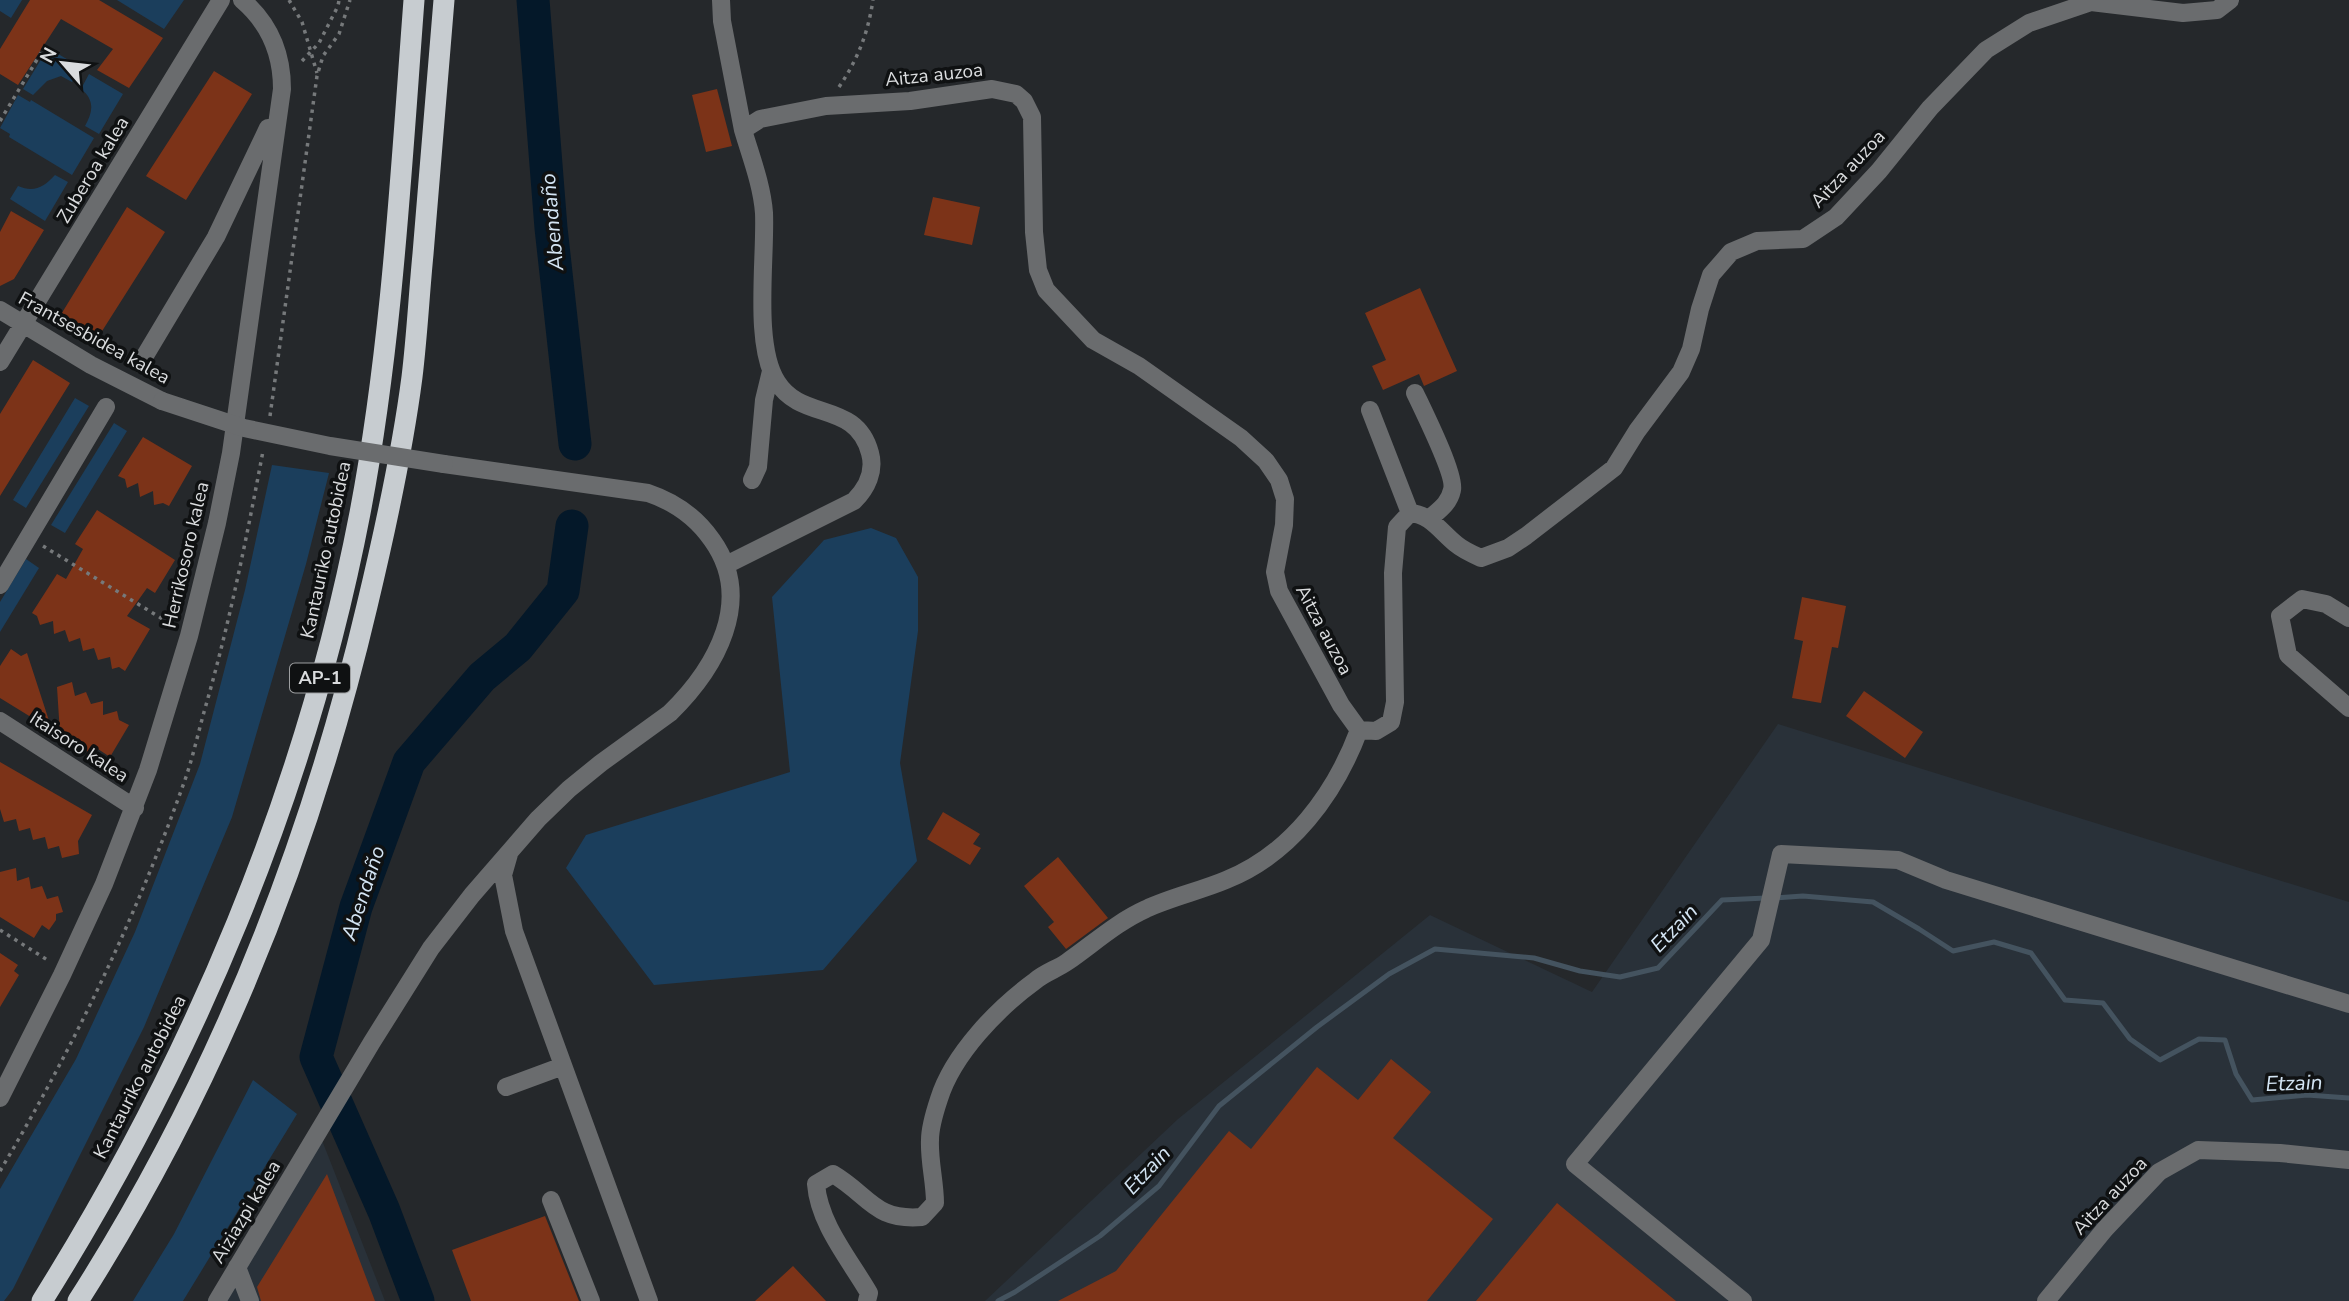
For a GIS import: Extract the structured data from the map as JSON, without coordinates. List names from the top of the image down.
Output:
{
  "streets": {
    "highway": ["Kantauriko autobidea", "AP-1"],
    "street": [
      "Aitza auzoa",
      "Zuberoa kalea",
      "Frantsesbidea kalea",
      "Herrikosoro kalea",
      "Itaisoro kalea",
      "Aiziazpi kalea"
    ]
  },
  "crossings": [
    ["Zuberoa kalea", "Frantsesbidea kalea"],
    ["Frantsesbidea kalea", "Aiziazpi kalea"],
    ["Herrikosoro kalea", "Itaisoro kalea"]
  ],
  "water": ["Abendaño", "Etzain"],
  "north": "top left"
}
